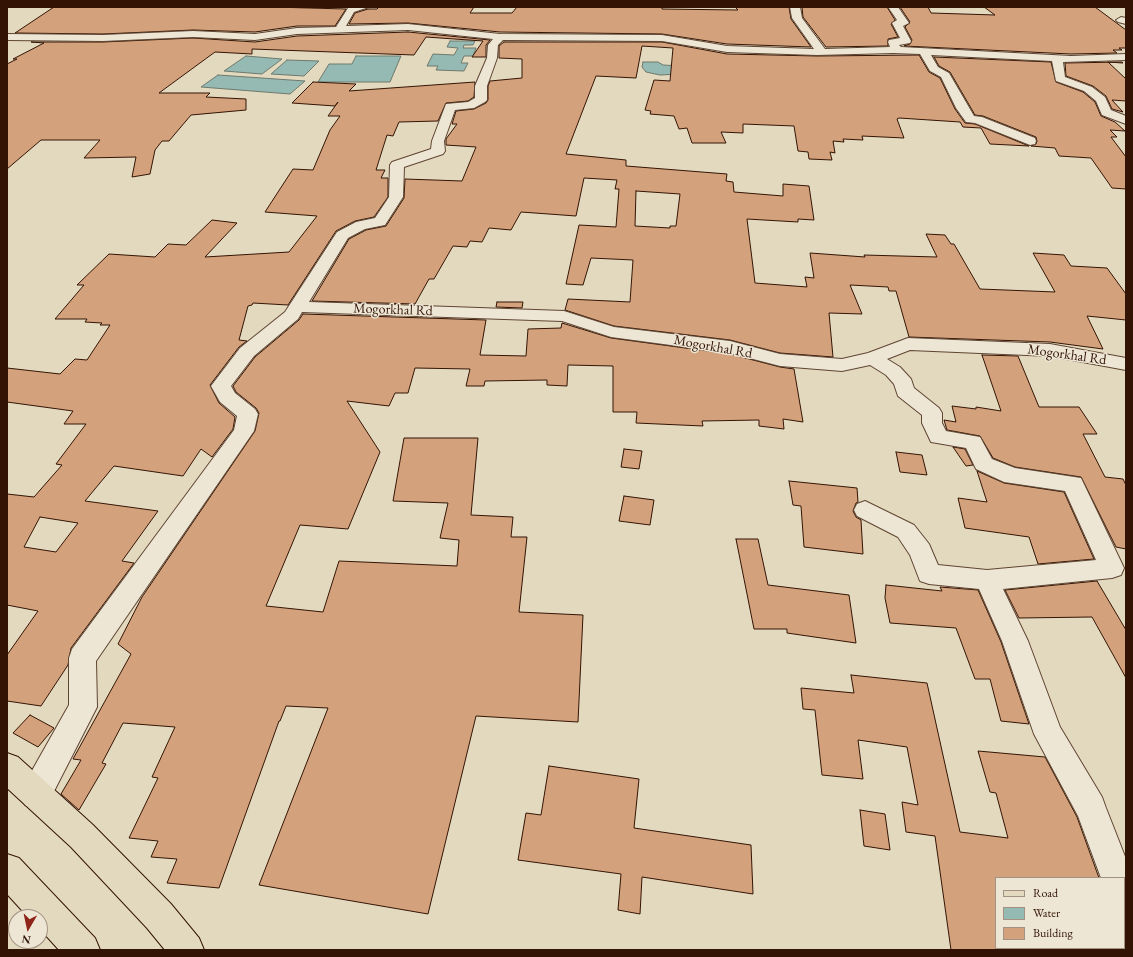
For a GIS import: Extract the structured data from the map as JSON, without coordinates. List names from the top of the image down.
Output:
{
  "streets": {
    "street": ["Mogorkhal Rd"]
  },
  "legend": ["Road", "Water", "Building"],
  "north": "bottom"
}
